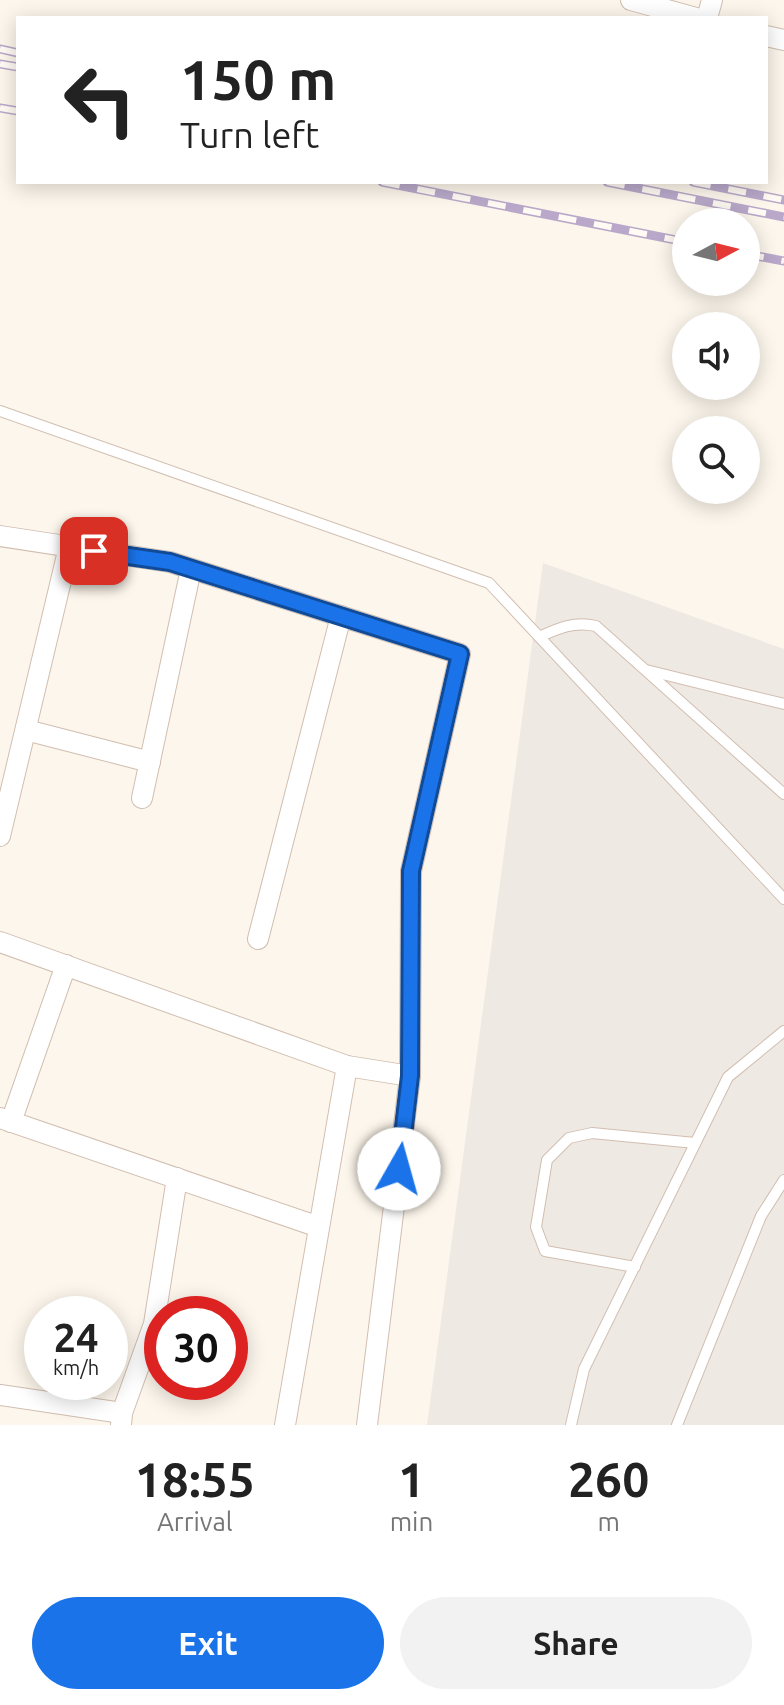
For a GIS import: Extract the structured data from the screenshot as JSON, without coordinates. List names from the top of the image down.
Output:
{
  "north": "right",
  "page": {
    "turn": ["150 m", "Turn left"],
    "speed": "24 km/h",
    "limit": "30",
    "eta": [
      "18:55",
      "Arrival",
      "1",
      "min",
      "260",
      "m"
    ],
    "buttons": ["Exit", "Share"]
  }
}
